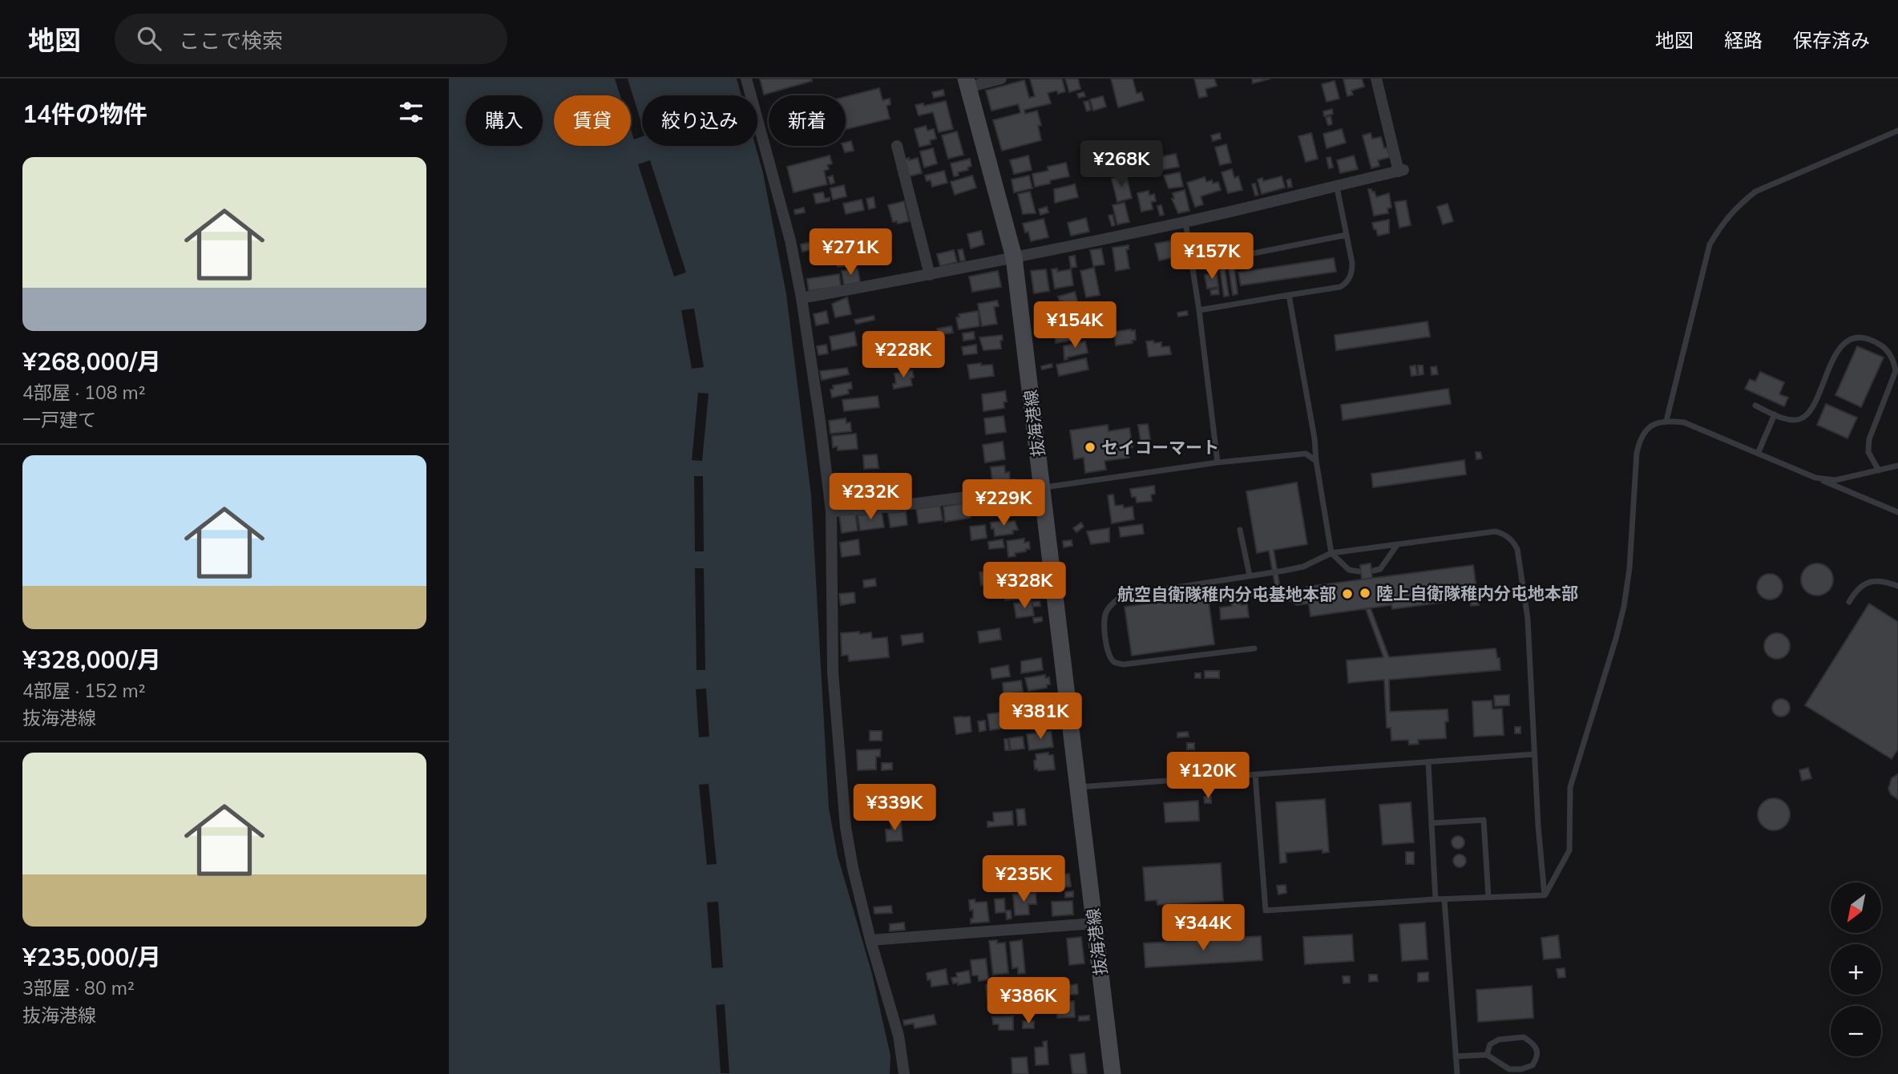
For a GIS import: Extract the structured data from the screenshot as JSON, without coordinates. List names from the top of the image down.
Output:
{
  "streets": {
    "main road": ["抜海港線"]
  },
  "places": ["セイコーマート", "陸上自衛隊稚内分屯地本部", "航空自衛隊稚内分屯基地本部"],
  "north": "bottom left",
  "page": {
    "header": "地図",
    "search": "ここで検索",
    "nav": ["地図", "経路", "保存済み"],
    "heading": "14件の物件",
    "chip": [
      "購入",
      "賃貸",
      "絞り込み",
      "新着"
    ],
    "price": [
      "¥268K",
      "¥271K",
      "¥157K",
      "¥154K",
      "¥228K",
      "¥232K",
      "¥229K",
      "¥328K",
      "¥381K",
      "¥120K",
      "¥339K",
      "¥235K",
      "¥344K",
      "¥386K"
    ],
    "list": [
      {
        "name": "¥268,000/月",
        "note": "4部屋 · 108 m² · 一戸建て"
      },
      {
        "name": "¥328,000/月",
        "note": "4部屋 · 152 m² · 抜海港線"
      },
      {
        "name": "¥235,000/月",
        "note": "3部屋 · 80 m² · 抜海港線"
      }
    ],
    "map_buttons": ["+", "−"]
  }
}
